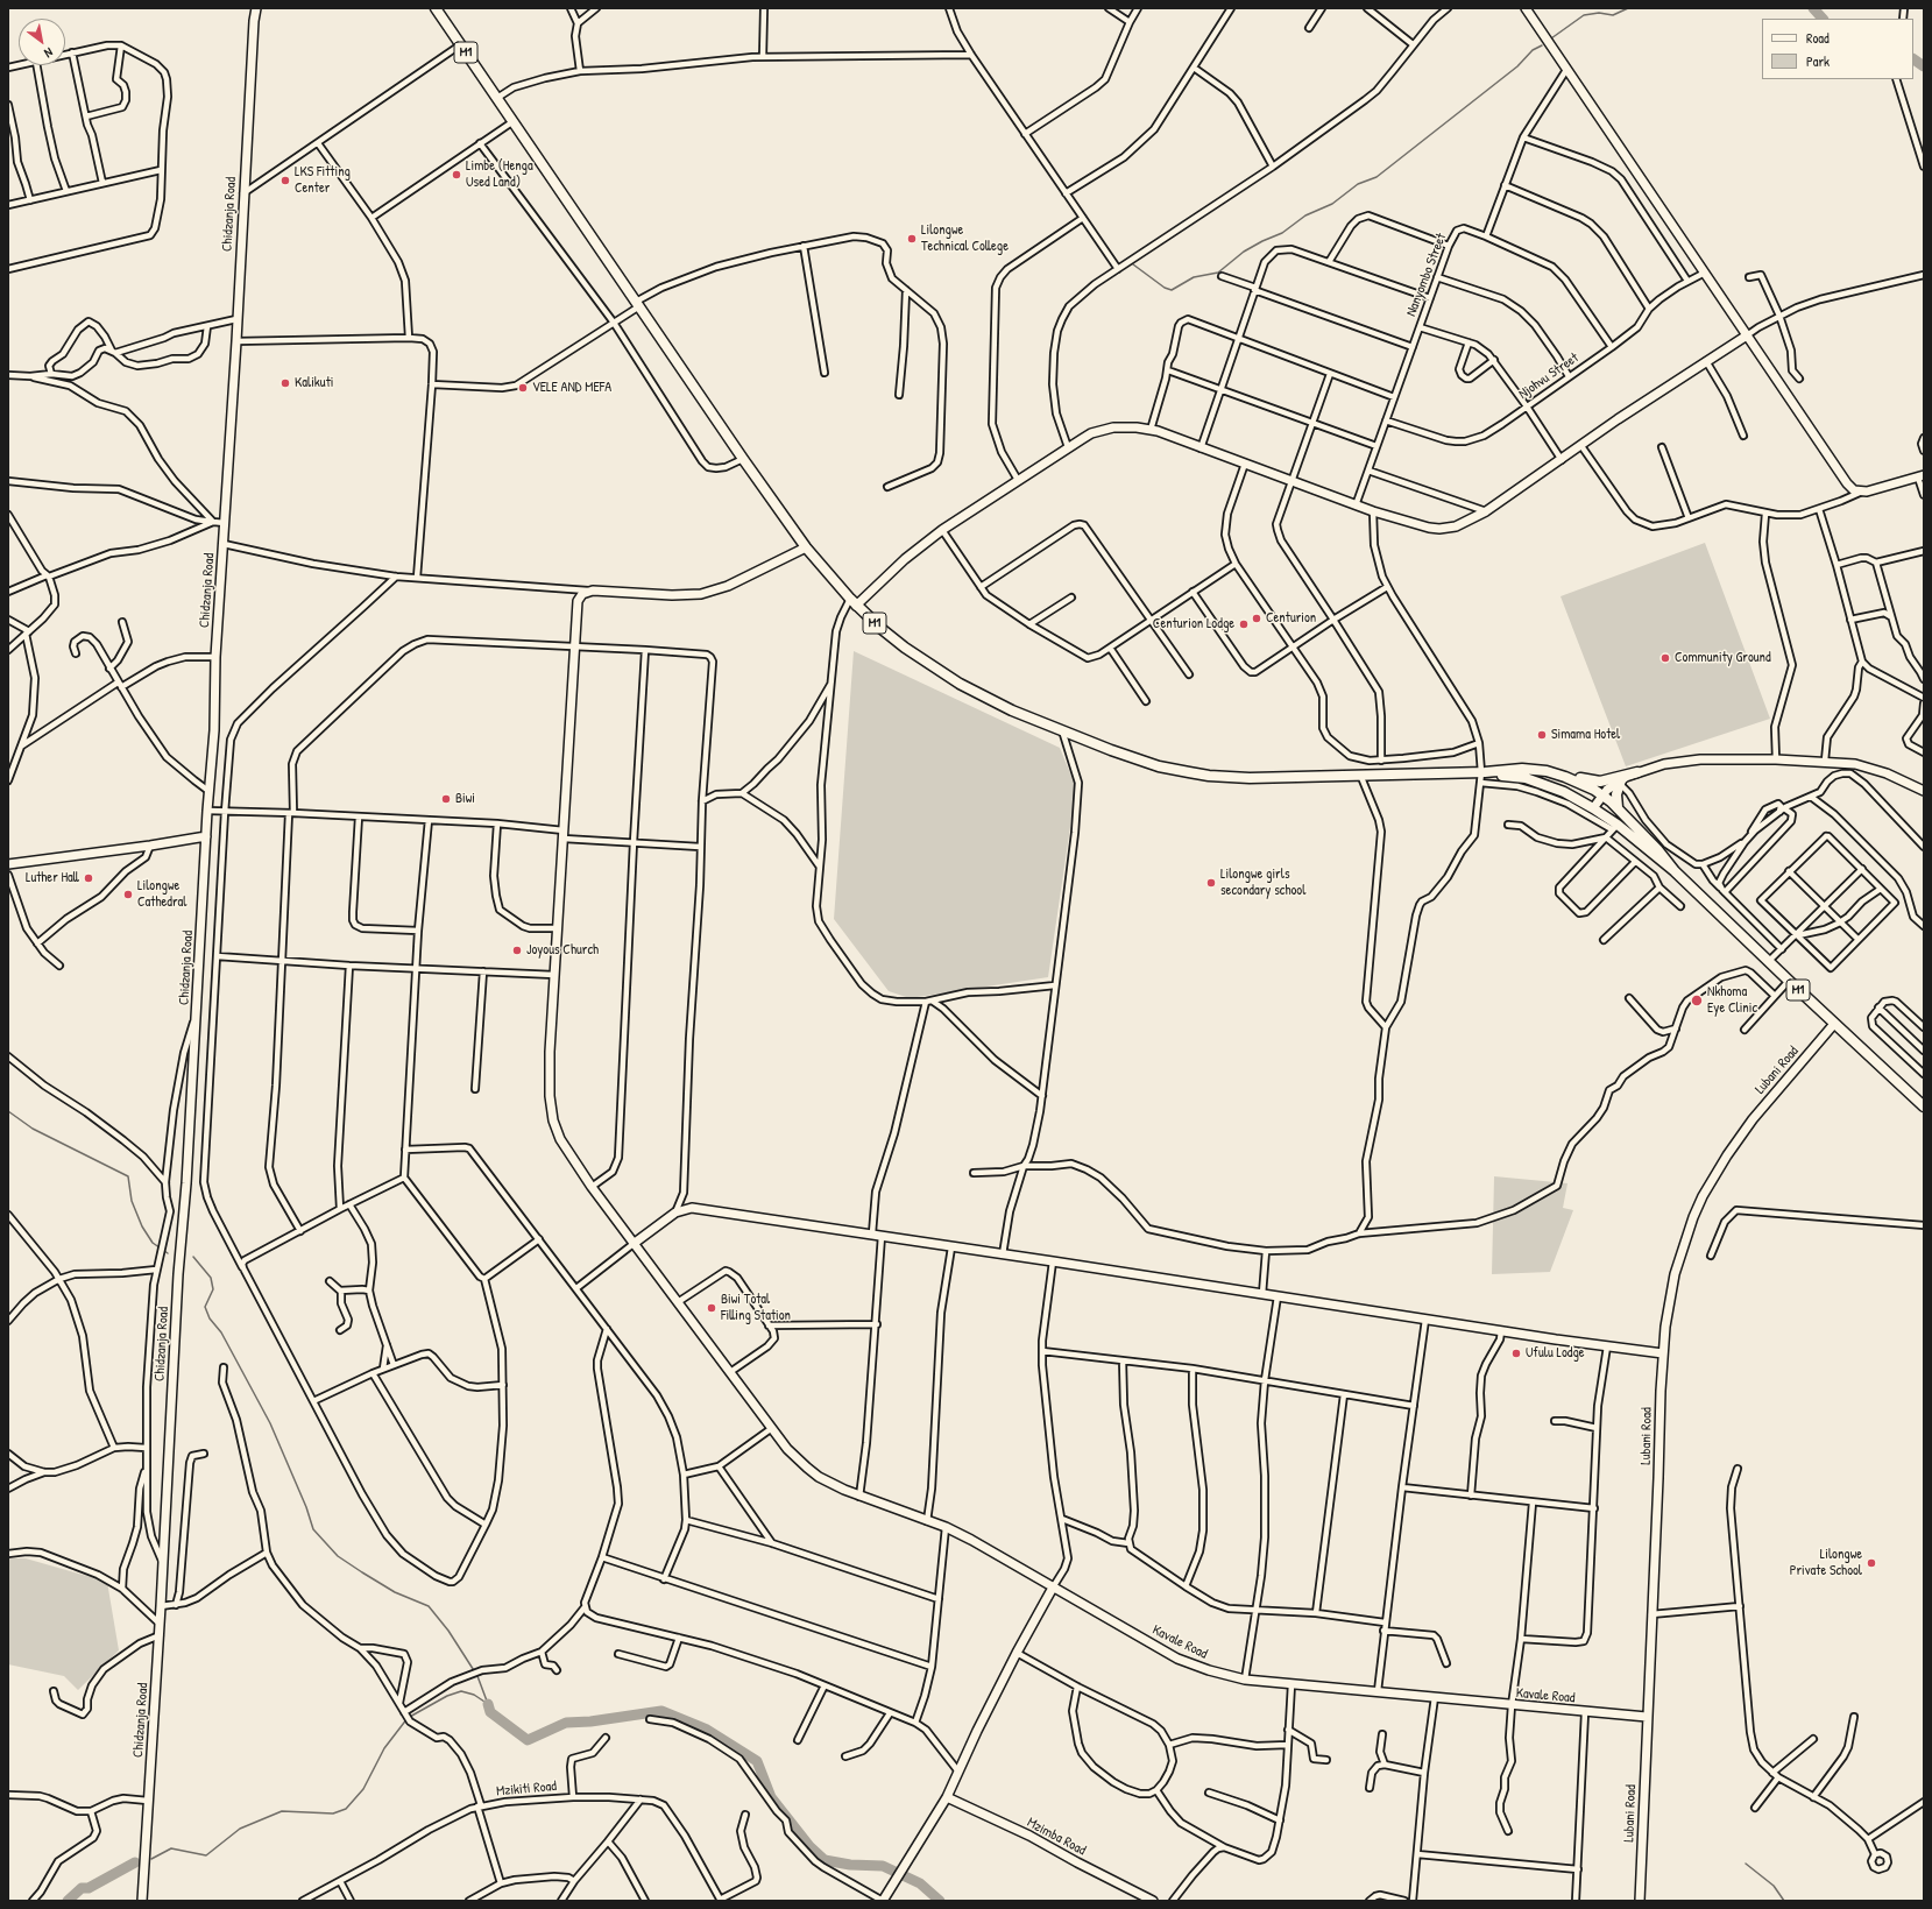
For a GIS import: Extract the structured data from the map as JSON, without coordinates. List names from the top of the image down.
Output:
{
  "streets": {
    "highway": ["M1"],
    "street": [
      "Chidzanja Road",
      "Nanyombo Street",
      "Njohvu Street",
      "Lubani Road",
      "Kavale Road",
      "Mzikiti Road",
      "Mzimba Road"
    ]
  },
  "crossings": [
    ["M1", "Lubani Road"],
    ["Nanyombo Street", "Njohvu Street"],
    ["Lubani Road", "Kavale Road"]
  ],
  "places": [
    "Limbe (Henga Used Land)",
    "LKS Fitting Center",
    "Lilongwe Technical College",
    "Kalikuti",
    "VELE AND MEFA",
    "Centurion",
    "Centurion Lodge",
    "Community Ground",
    "Simama Hotel",
    "Biwi",
    "Luther Hall",
    "Lilongwe girls secondary school",
    "Lilongwe Cathedral",
    "Joyous Church",
    "Nkhoma Eye Clinic",
    "Biwi Total Filling Station",
    "Ufulu Lodge",
    "Lilongwe Private School"
  ],
  "legend": ["Road", "Park"],
  "north": "bottom right"
}
